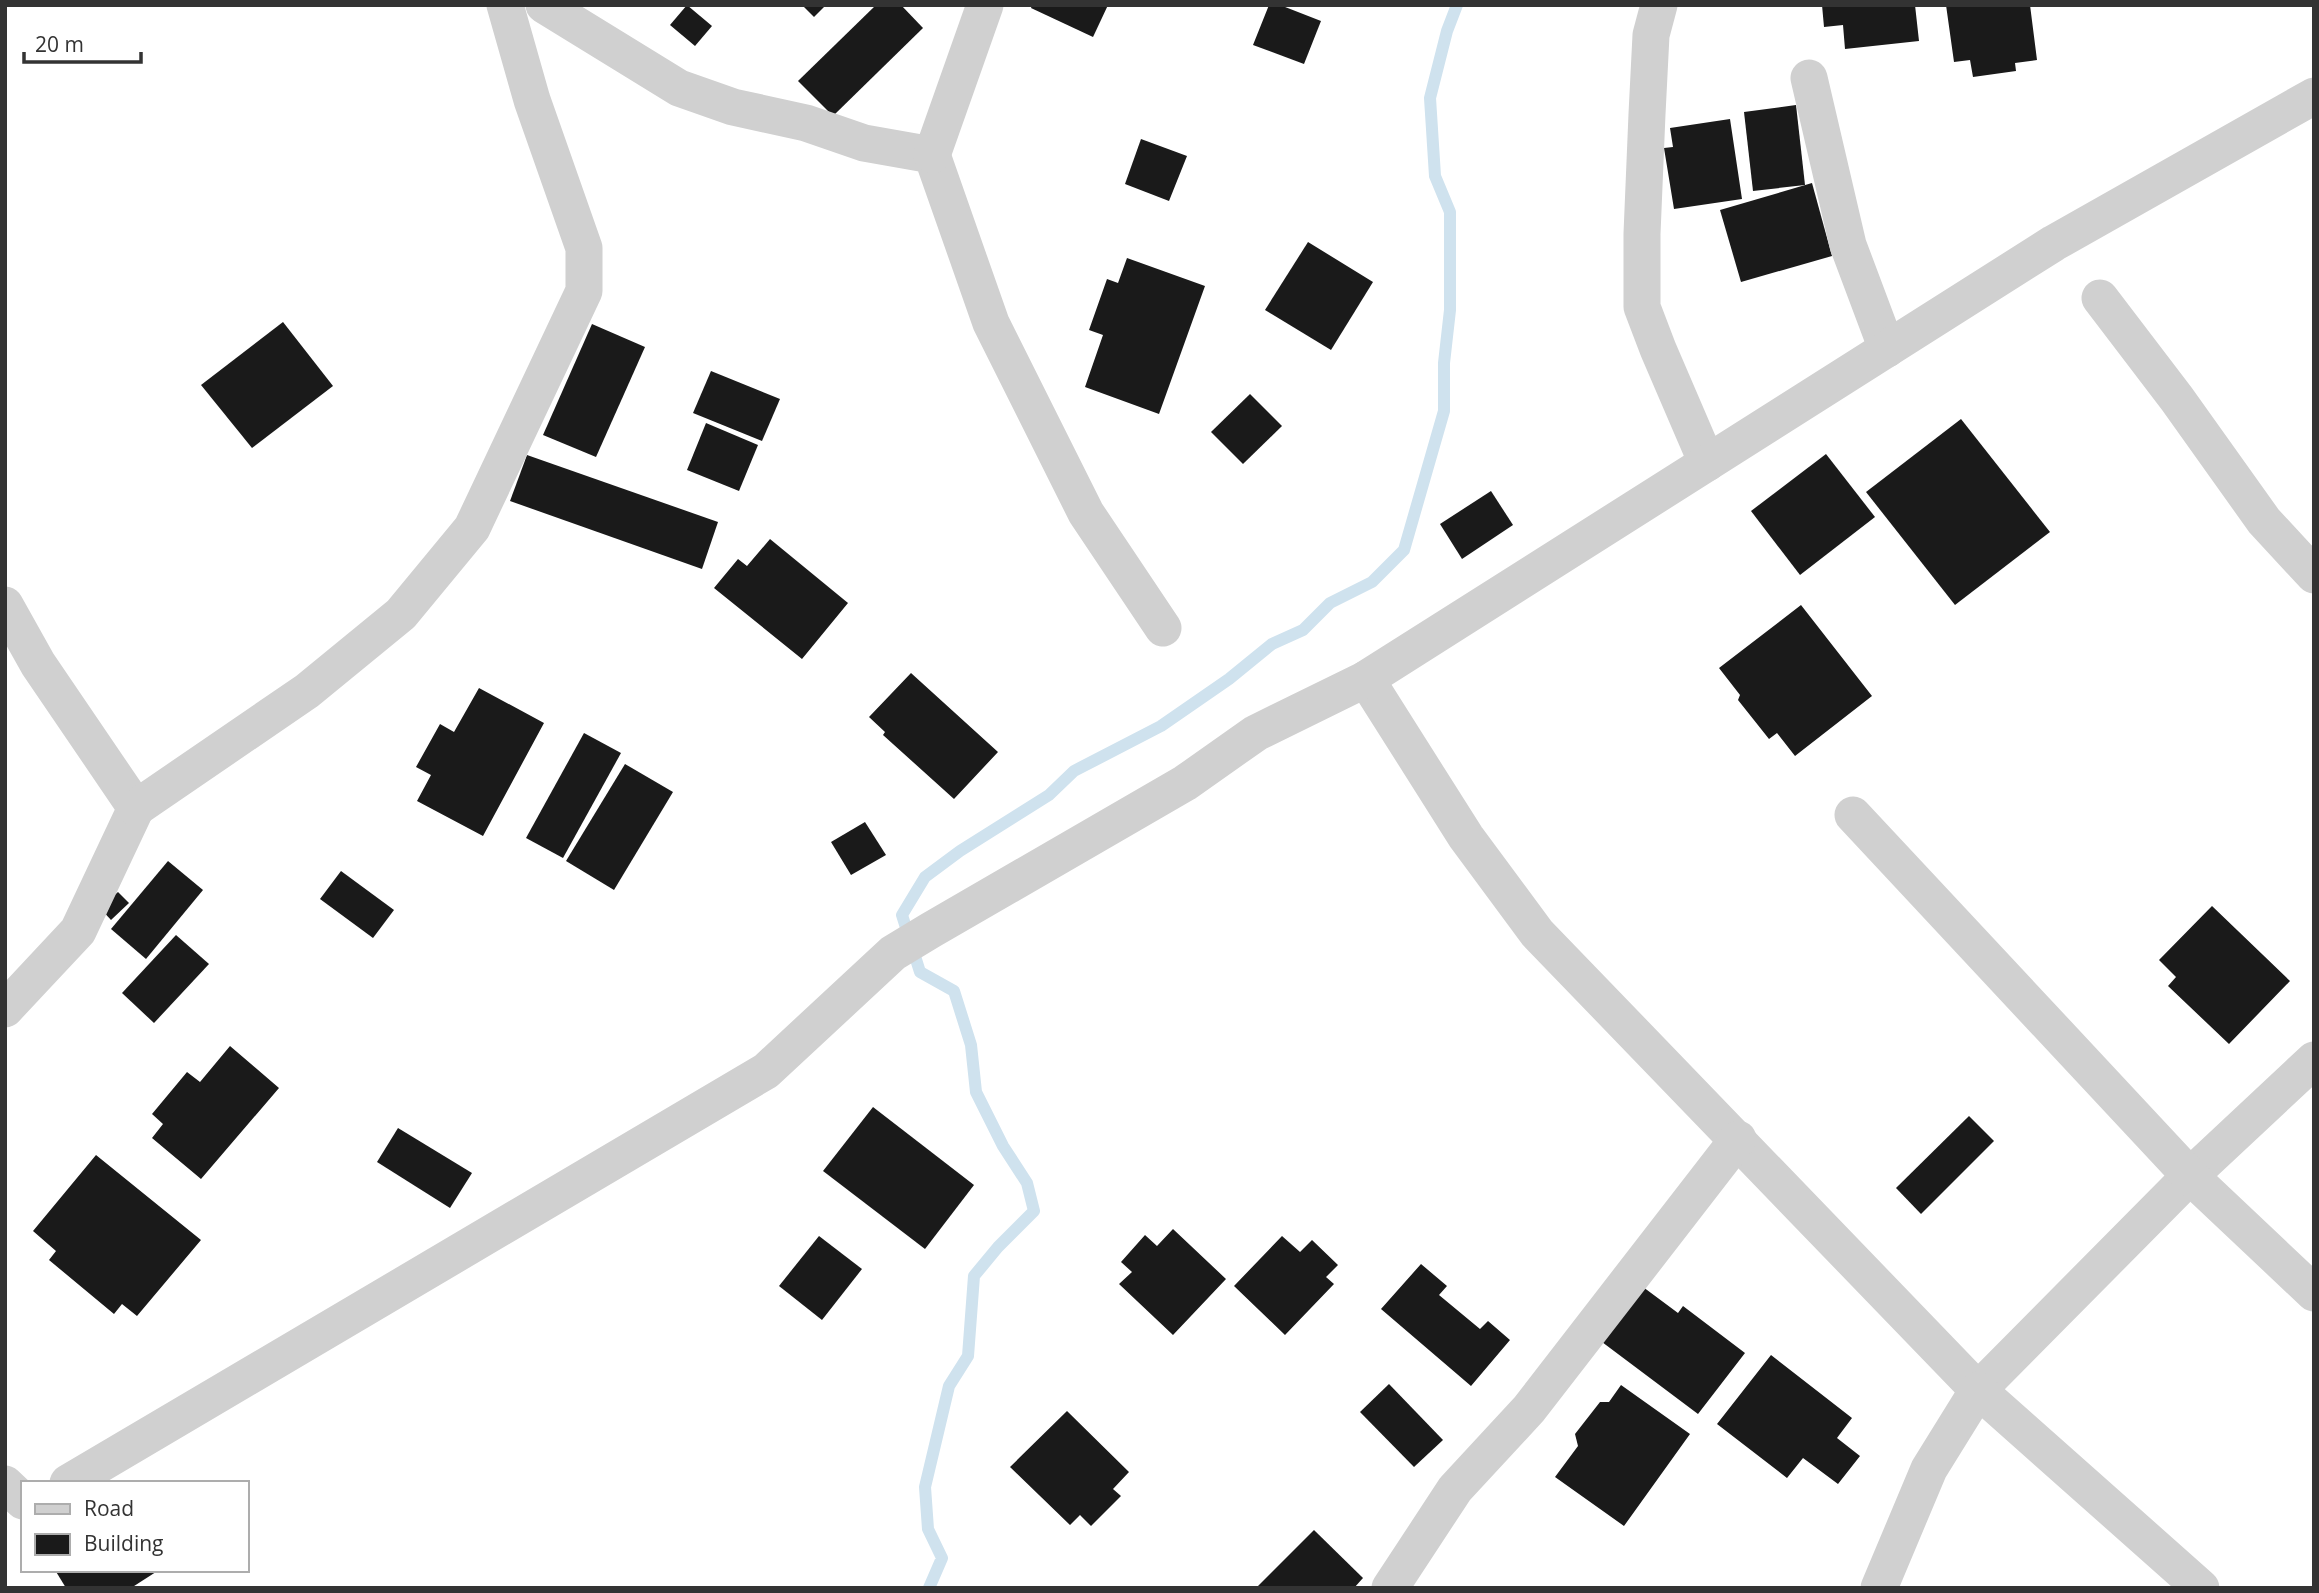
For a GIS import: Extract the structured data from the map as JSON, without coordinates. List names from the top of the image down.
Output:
{
  "legend": ["Road", "Building"],
  "scale_bar": "20 m"
}
